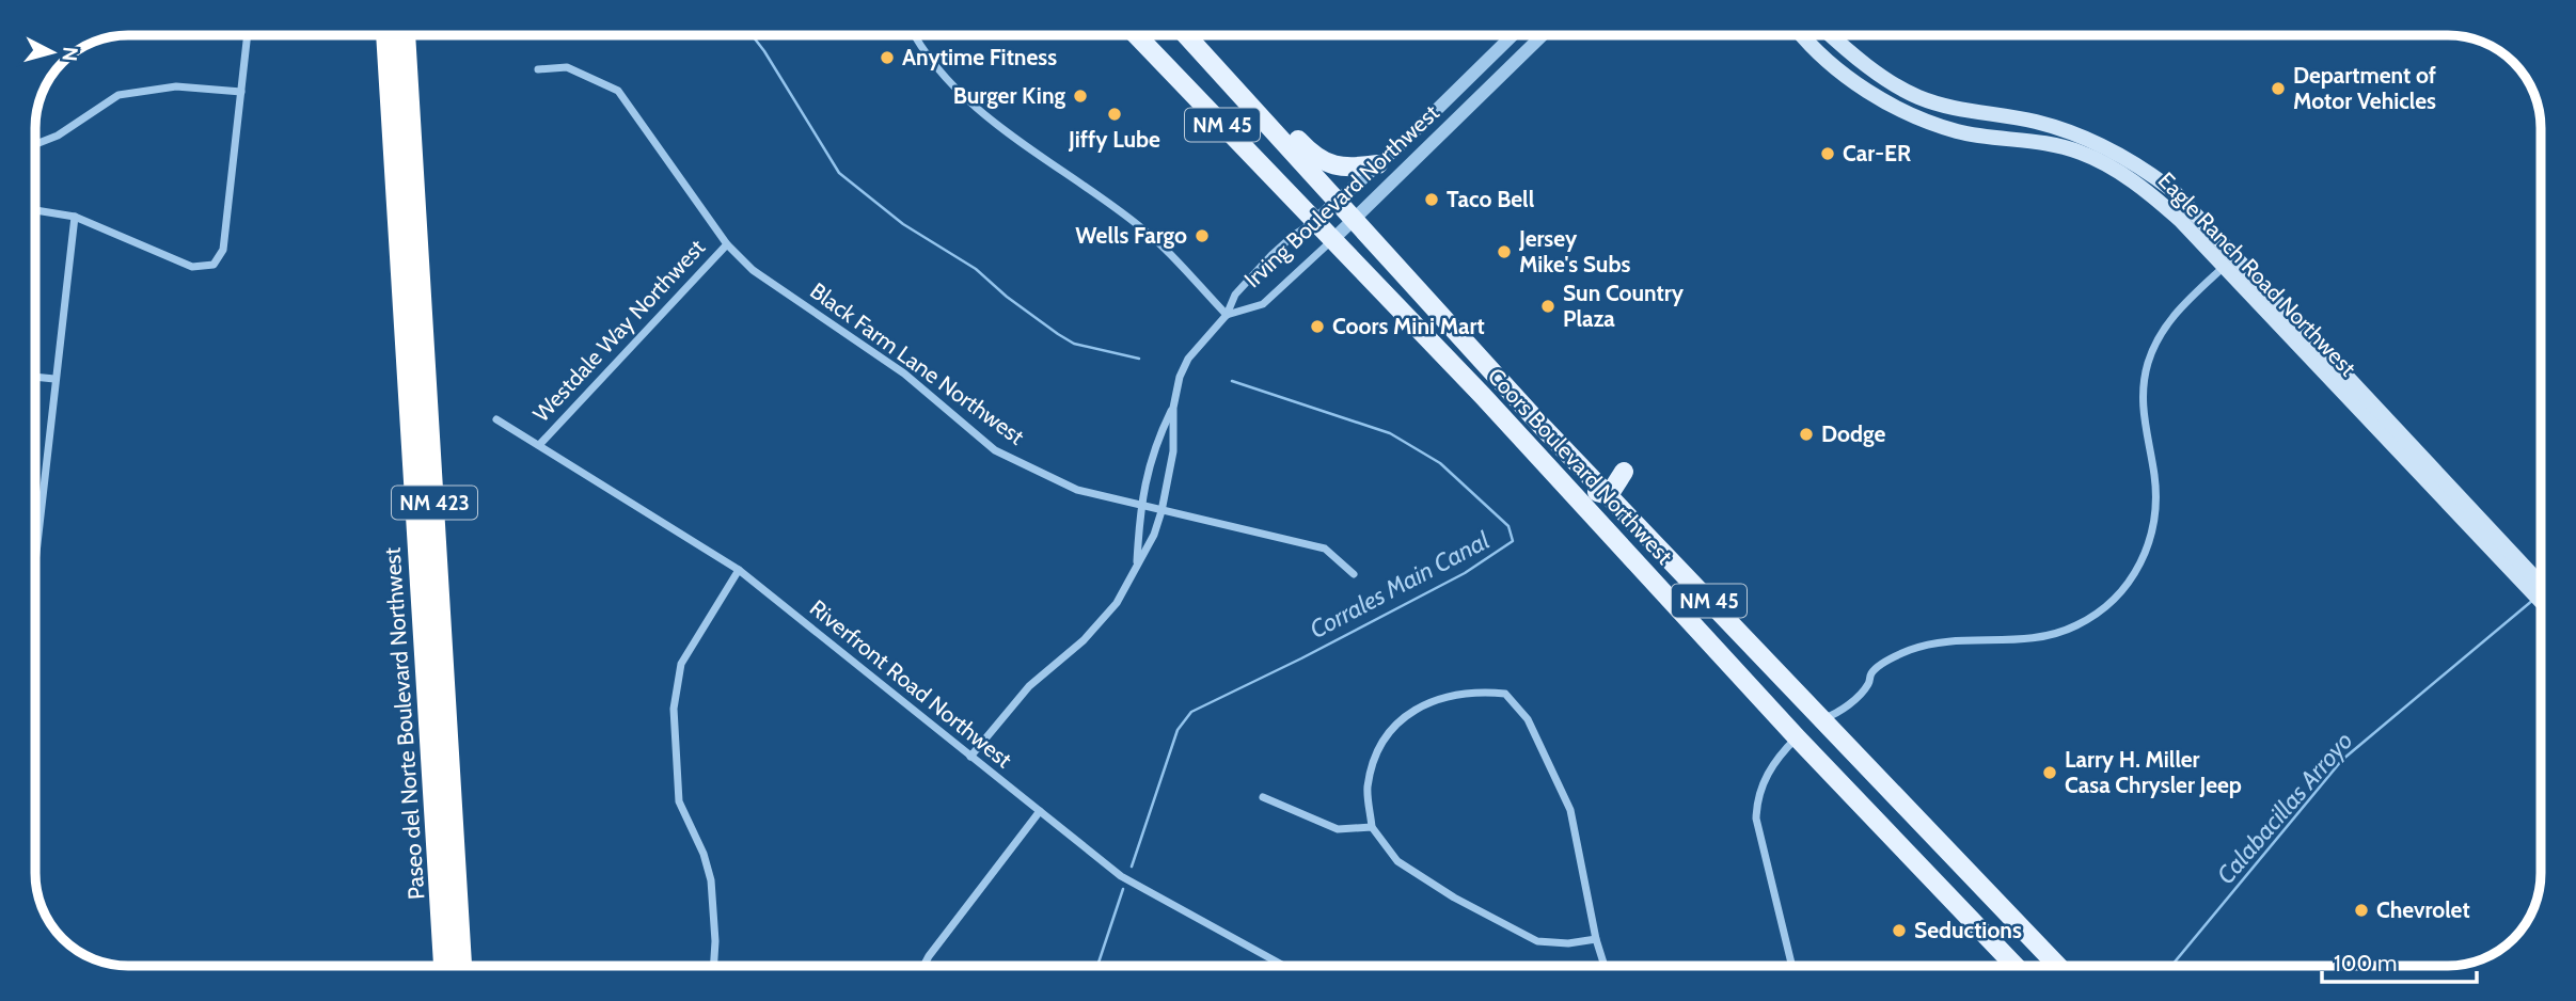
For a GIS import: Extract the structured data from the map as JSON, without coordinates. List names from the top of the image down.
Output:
{
  "streets": {
    "highway": ["NM 423", "Paseo del Norte Boulevard Northwest"],
    "main road": ["NM 45", "Eagle Ranch Road Northwest", "Coors Boulevard Northwest"],
    "street": [
      "Irving Boulevard Northwest",
      "Westdale Way Northwest",
      "Black Farm Lane Northwest",
      "Riverfront Road Northwest"
    ]
  },
  "crossings": [
    ["Irving Boulevard Northwest", "Coors Boulevard Northwest"],
    ["Westdale Way Northwest", "Black Farm Lane Northwest"],
    ["Westdale Way Northwest", "Riverfront Road Northwest"]
  ],
  "water": ["Corrales Main Canal", "Calabacillas Arroyo"],
  "places": [
    "Anytime Fitness",
    "Department of Motor Vehicles",
    "Burger King",
    "Jiffy Lube",
    "Car-ER",
    "Taco Bell",
    "Wells Fargo",
    "Jersey Mike's Subs",
    "Sun Country Plaza",
    "Coors Mini Mart",
    "Dodge",
    "Larry H. Miller Casa Chrysler Jeep",
    "Chevrolet",
    "Seductions"
  ],
  "scale_bar": "100 m",
  "north": "right"
}
